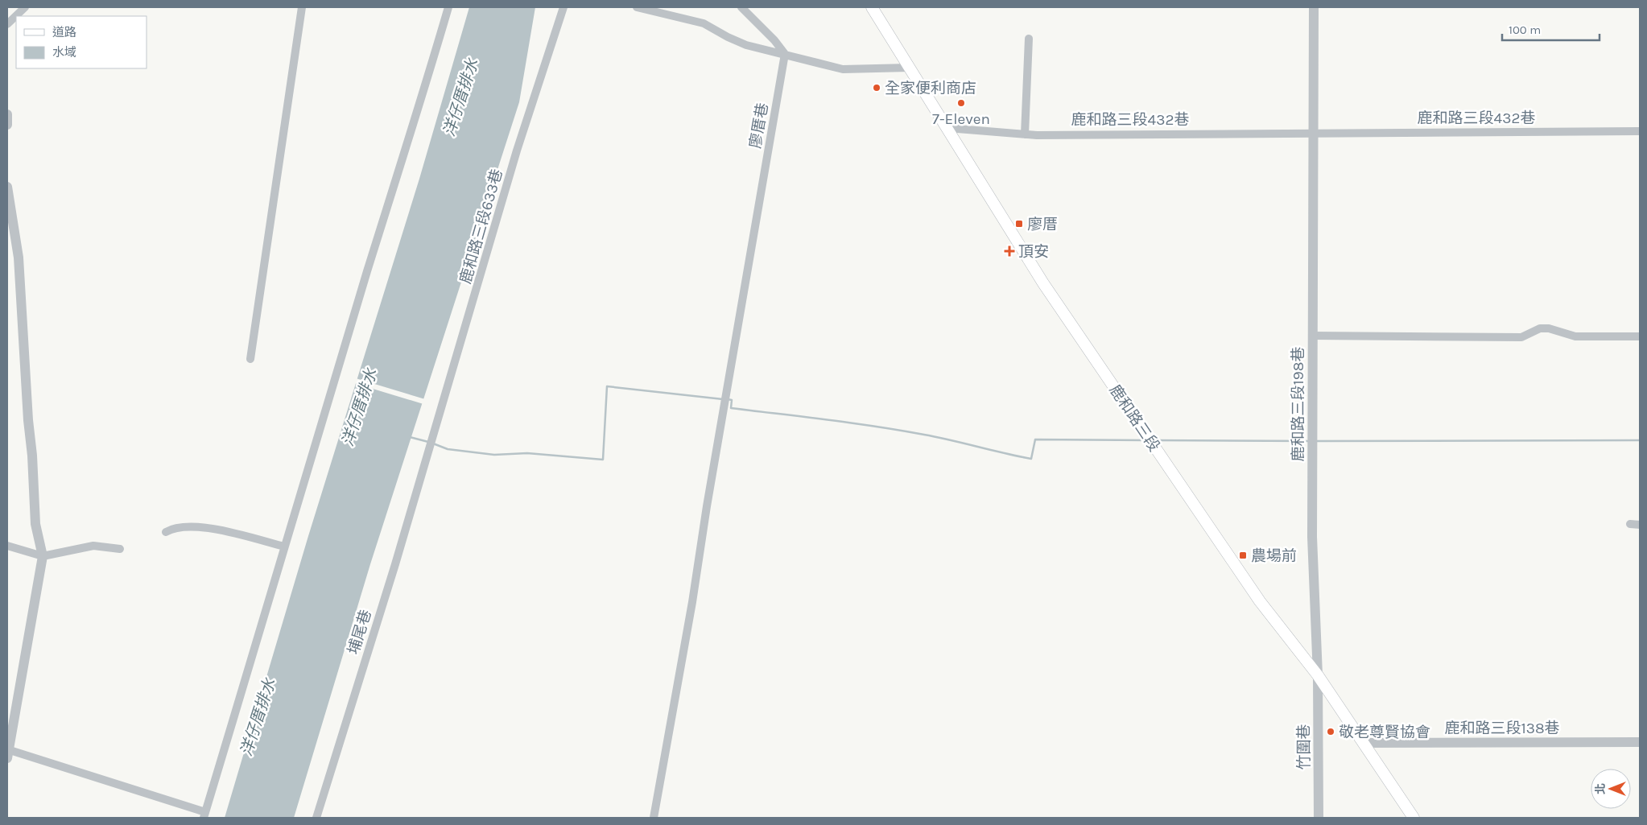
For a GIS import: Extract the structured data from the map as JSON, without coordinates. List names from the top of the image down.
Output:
{
  "streets": {
    "main road": ["鹿和路三段"],
    "street": [
      "鹿和路三段432巷",
      "廖厝巷",
      "鹿和路三段633巷",
      "鹿和路三段198巷",
      "埔尾巷",
      "鹿和路三段138巷",
      "竹圍巷"
    ]
  },
  "crossings": [
    ["鹿和路三段432巷", "鹿和路三段198巷"],
    ["鹿和路三段432巷", "鹿和路三段"],
    ["鹿和路三段633巷", "埔尾巷"],
    ["鹿和路三段198巷", "鹿和路三段"],
    ["鹿和路三段198巷", "竹圍巷"],
    ["鹿和路三段", "鹿和路三段138巷"],
    ["鹿和路三段", "竹圍巷"]
  ],
  "water": ["洋仔厝排水"],
  "places": {
    "other": ["全家便利商店", "7-Eleven", "敬老尊賢協會"],
    "transit": ["廖厝", "農場前"],
    "health": ["頂安"]
  },
  "legend": ["道路", "水域"],
  "scale_bar": "100 m",
  "north": "left"
}
